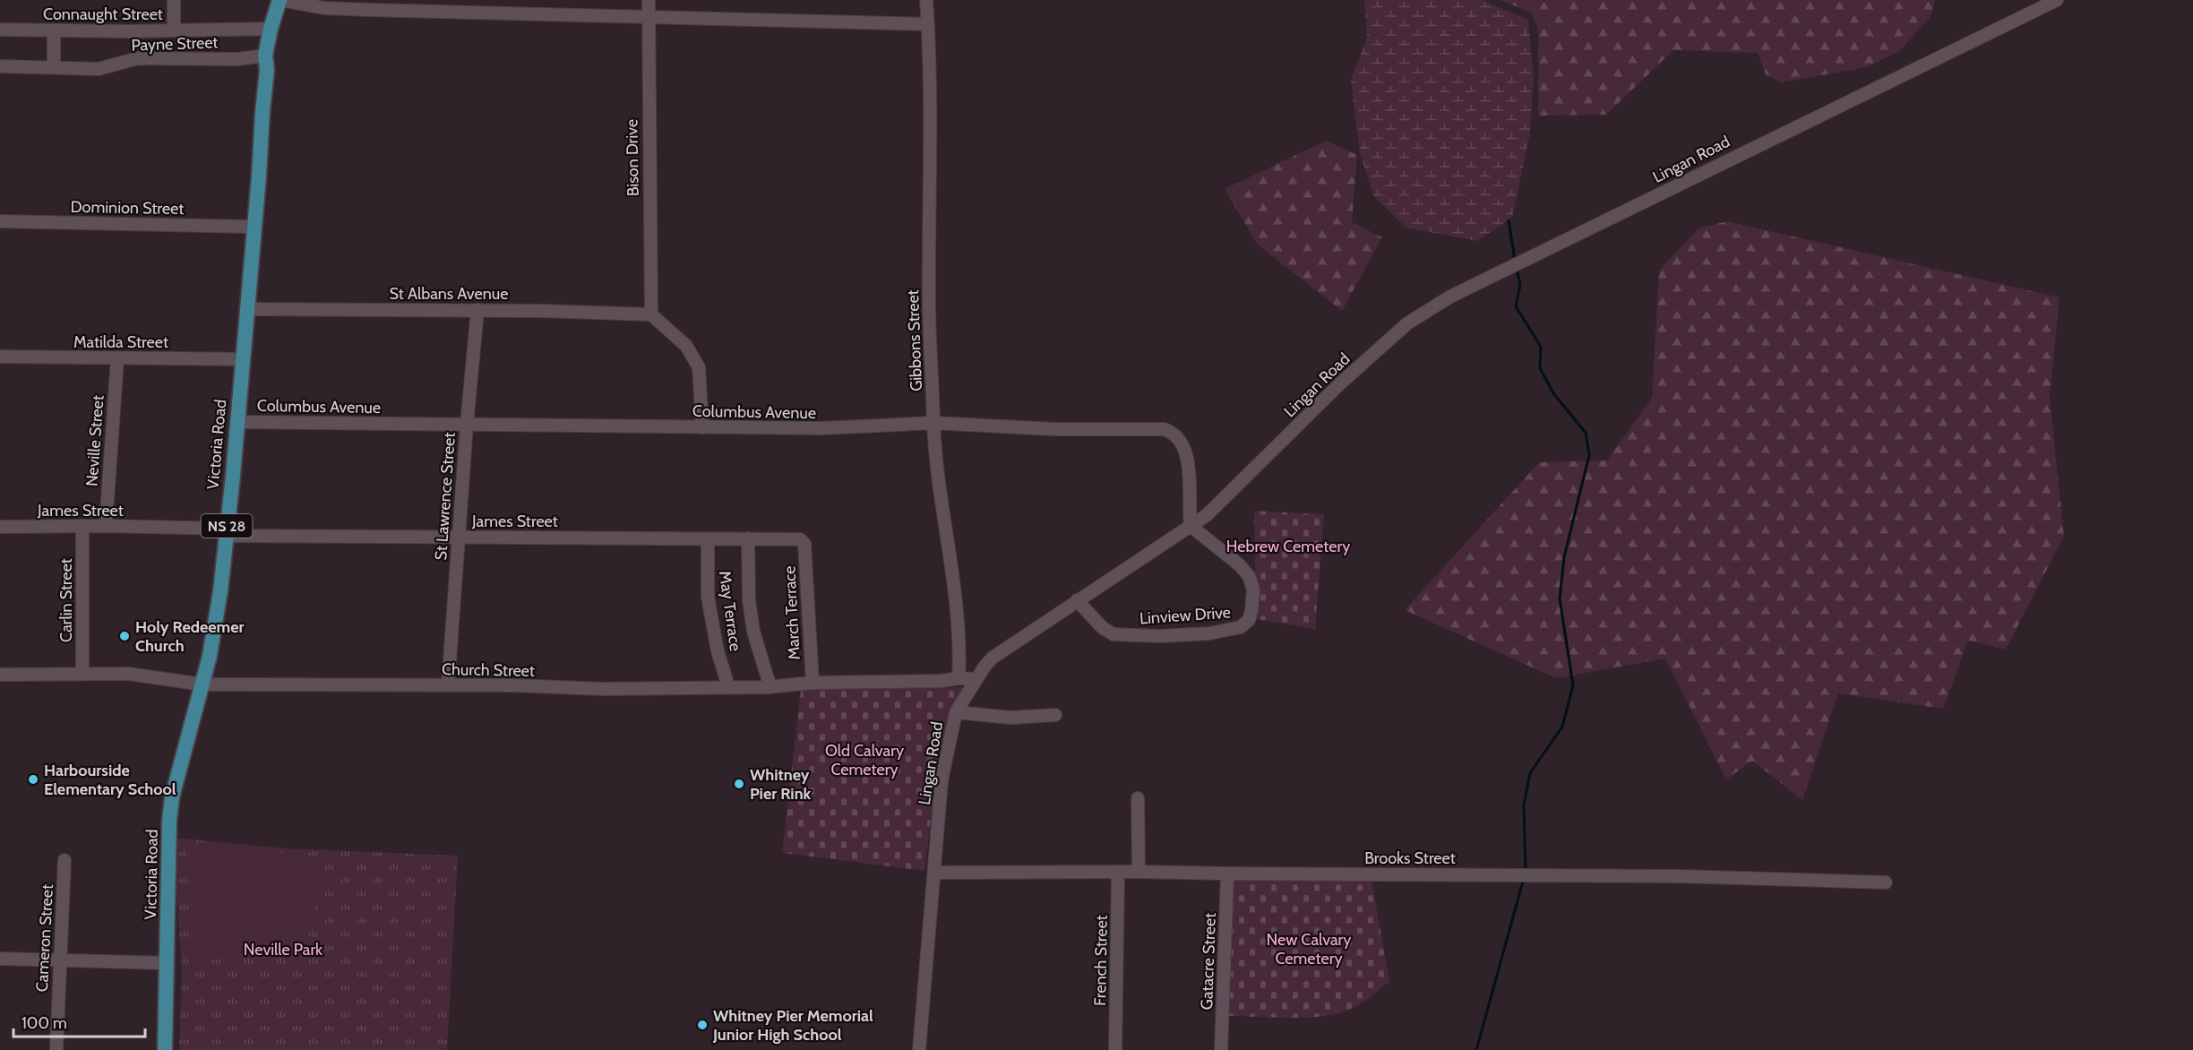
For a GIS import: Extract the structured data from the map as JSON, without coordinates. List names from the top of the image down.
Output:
{
  "streets": {
    "main road": ["Victoria Road", "NS 28"],
    "street": [
      "Connaught Street",
      "Payne Street",
      "Bison Drive",
      "Lingan Road",
      "Dominion Street",
      "St Albans Avenue",
      "Gibbons Street",
      "Matilda Street",
      "Columbus Avenue",
      "Neville Street",
      "St Lawrence Street",
      "James Street",
      "Carlin Street",
      "May Terrace",
      "March Terrace",
      "Linview Drive",
      "Church Street",
      "Brooks Street",
      "Cameron Street",
      "French Street",
      "Gatacre Street"
    ]
  },
  "crossings": [
    ["Connaught Street", "Victoria Road"],
    ["Payne Street", "Victoria Road"],
    ["Bison Drive", "St Albans Avenue"],
    ["Lingan Road", "Columbus Avenue"],
    ["Lingan Road", "Linview Drive"],
    ["Lingan Road", "Church Street"],
    ["Lingan Road", "Brooks Street"],
    ["Dominion Street", "Victoria Road"],
    ["St Albans Avenue", "Victoria Road"],
    ["St Albans Avenue", "St Lawrence Street"],
    ["Gibbons Street", "Columbus Avenue"],
    ["Gibbons Street", "Church Street"],
    ["Matilda Street", "Neville Street"],
    ["Matilda Street", "Victoria Road"],
    ["Columbus Avenue", "Victoria Road"],
    ["Columbus Avenue", "St Lawrence Street"],
    ["Columbus Avenue", "Linview Drive"],
    ["Neville Street", "James Street"],
    ["Victoria Road", "James Street"],
    ["Victoria Road", "Church Street"],
    ["St Lawrence Street", "James Street"],
    ["St Lawrence Street", "Church Street"],
    ["James Street", "Carlin Street"],
    ["James Street", "May Terrace"],
    ["James Street", "March Terrace"],
    ["Carlin Street", "Church Street"],
    ["May Terrace", "Church Street"],
    ["March Terrace", "Church Street"],
    ["Brooks Street", "French Street"],
    ["Brooks Street", "Gatacre Street"]
  ],
  "parks": [
    "Hebrew Cemetery",
    "Old Calvary Cemetery",
    "New Calvary Cemetery",
    "Neville Park"
  ],
  "places": [
    "Holy Redeemer Church",
    "Harbourside Elementary School",
    "Whitney Pier Rink",
    "Whitney Pier Memorial Junior High School"
  ],
  "scale_bar": "100 m"
}
